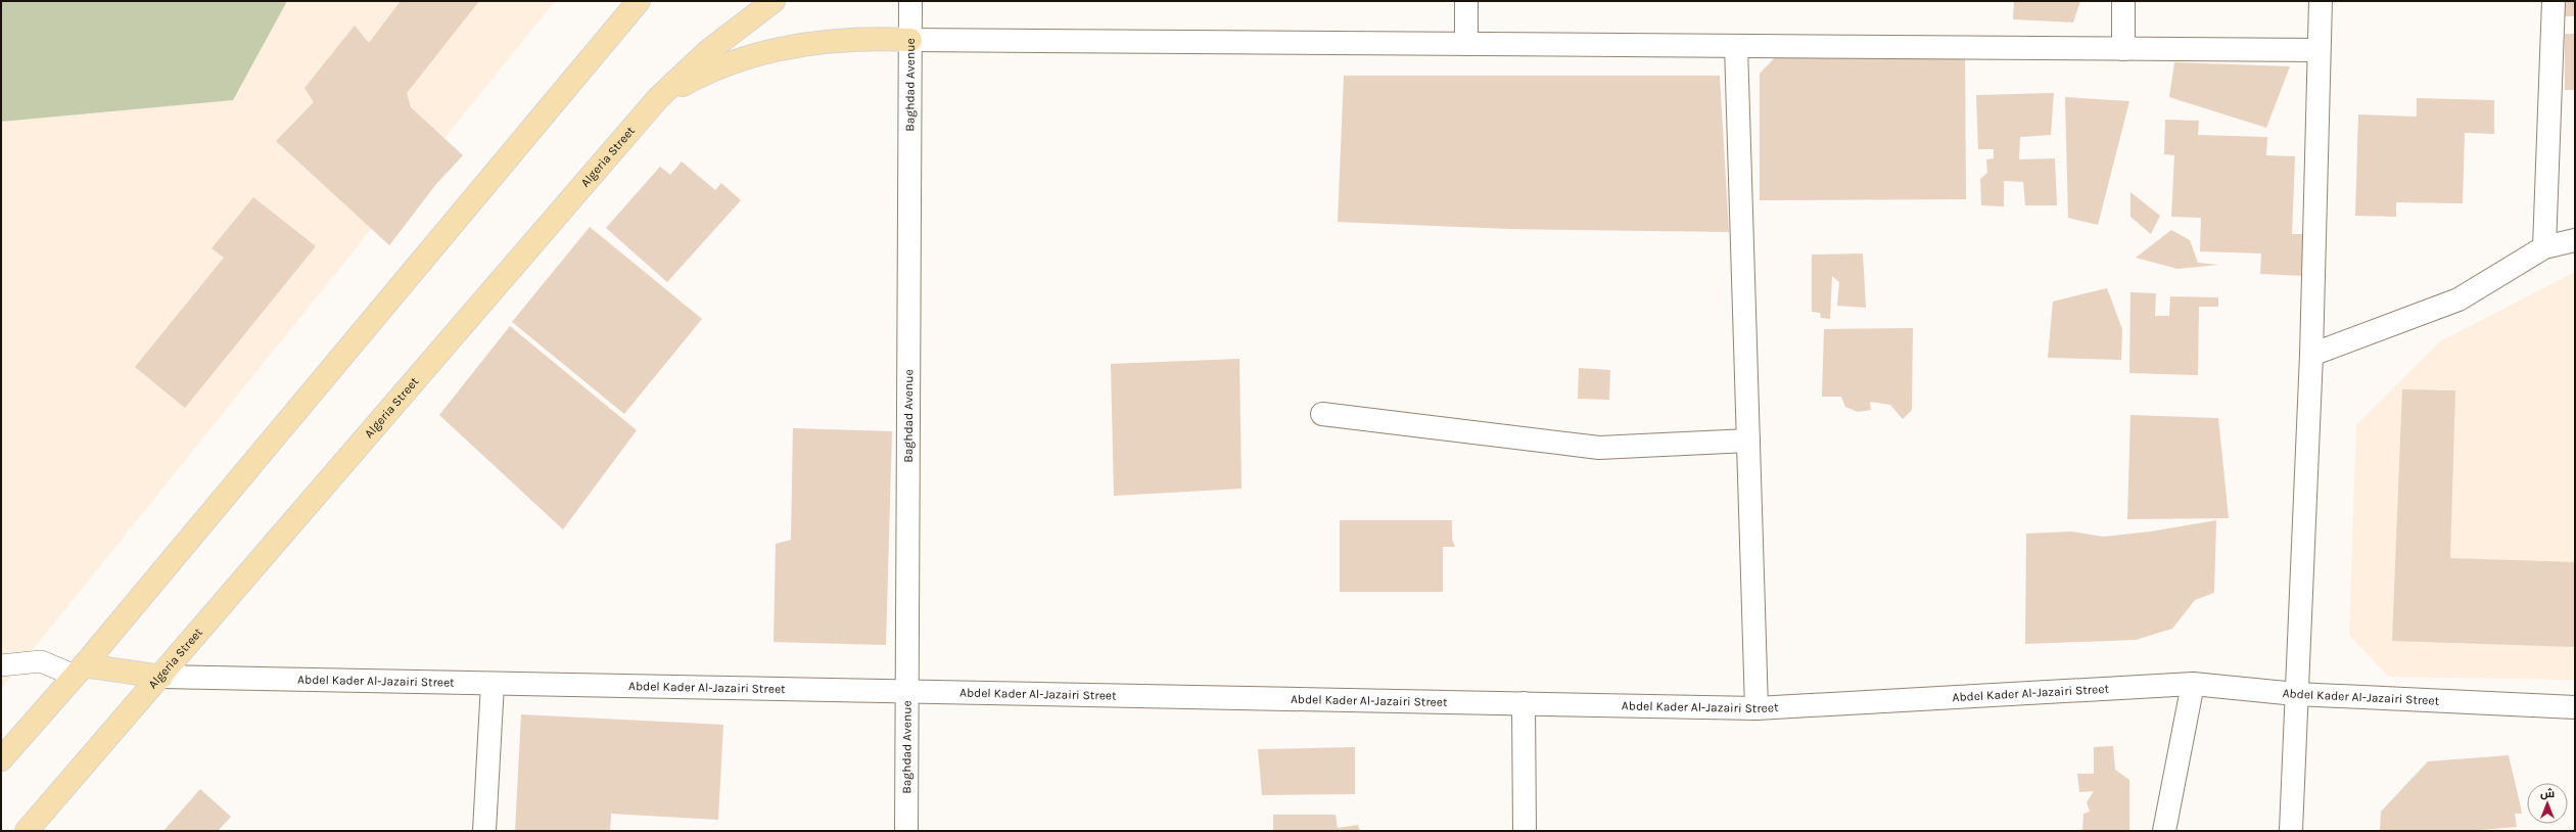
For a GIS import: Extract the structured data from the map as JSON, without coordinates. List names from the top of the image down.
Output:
{
  "streets": {
    "main road": ["Algeria Street"],
    "street": ["Baghdad Avenue", "Abdel Kader Al-Jazairi Street"]
  },
  "crossings": [
    ["Baghdad Avenue", "Abdel Kader Al-Jazairi Street"],
    ["Algeria Street", "Abdel Kader Al-Jazairi Street"]
  ],
  "north": "top"
}
